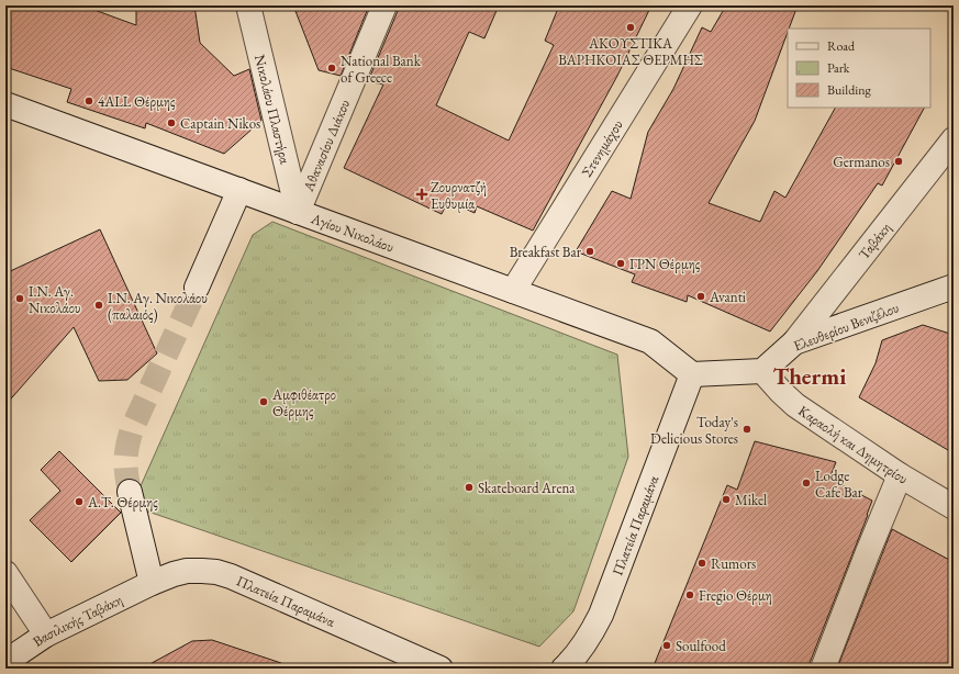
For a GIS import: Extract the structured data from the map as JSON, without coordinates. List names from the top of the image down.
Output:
{
  "streets": {
    "main road": [
      "Νικολάου Πλαστήρα",
      "Αθανασίου Διάκου",
      "Στενημάχου",
      "Αγίου Νικολάου",
      "Ταβάκη",
      "Ελευθερίου Βενιζέλου",
      "Καραολή και Δημητρίου",
      "Πλατεία Παραμάνα",
      "Βασιλικής Ταβάκη"
    ]
  },
  "crossings": [
    ["Νικολάου Πλαστήρα", "Αθανασίου Διάκου"],
    ["Νικολάου Πλαστήρα", "Αγίου Νικολάου"],
    ["Αθανασίου Διάκου", "Αγίου Νικολάου"],
    ["Στενημάχου", "Αγίου Νικολάου"],
    ["Αγίου Νικολάου", "Πλατεία Παραμάνα"],
    ["Ταβάκη", "Ελευθερίου Βενιζέλου"],
    ["Ελευθερίου Βενιζέλου", "Καραολή και Δημητρίου"],
    ["Πλατεία Παραμάνα", "Βασιλικής Ταβάκη"]
  ],
  "districts": ["Thermi"],
  "places": {
    "other": [
      "ΑΚΟΥΣΤΙΚΑ ΒΑΡΗΚΟΙΑΣ ΘΕΡΜΗΣ",
      "National Bank of Greece",
      "4ALL Θέρμης",
      "Captain Nikos",
      "Germanos",
      "Breakfast Bar",
      "ΓΡΝ Θέρμης",
      "Avanti",
      "Ι.Ν. Αγ. Νικολάου",
      "Ι.Ν. Αγ. Νικολάου (παλαιός)",
      "Αμφιθέατρο Θέρμης",
      "Today's Delicious Stores",
      "Lodge Cafe Bar",
      "Skateboard Arena",
      "Mikel",
      "Α.Τ. Θέρμης",
      "Rumors",
      "Fregio Θέρμη",
      "Soulfood"
    ],
    "health": ["Ζουρνατζή Ευθυμία"]
  },
  "legend": ["Road", "Park", "Building"]
}
